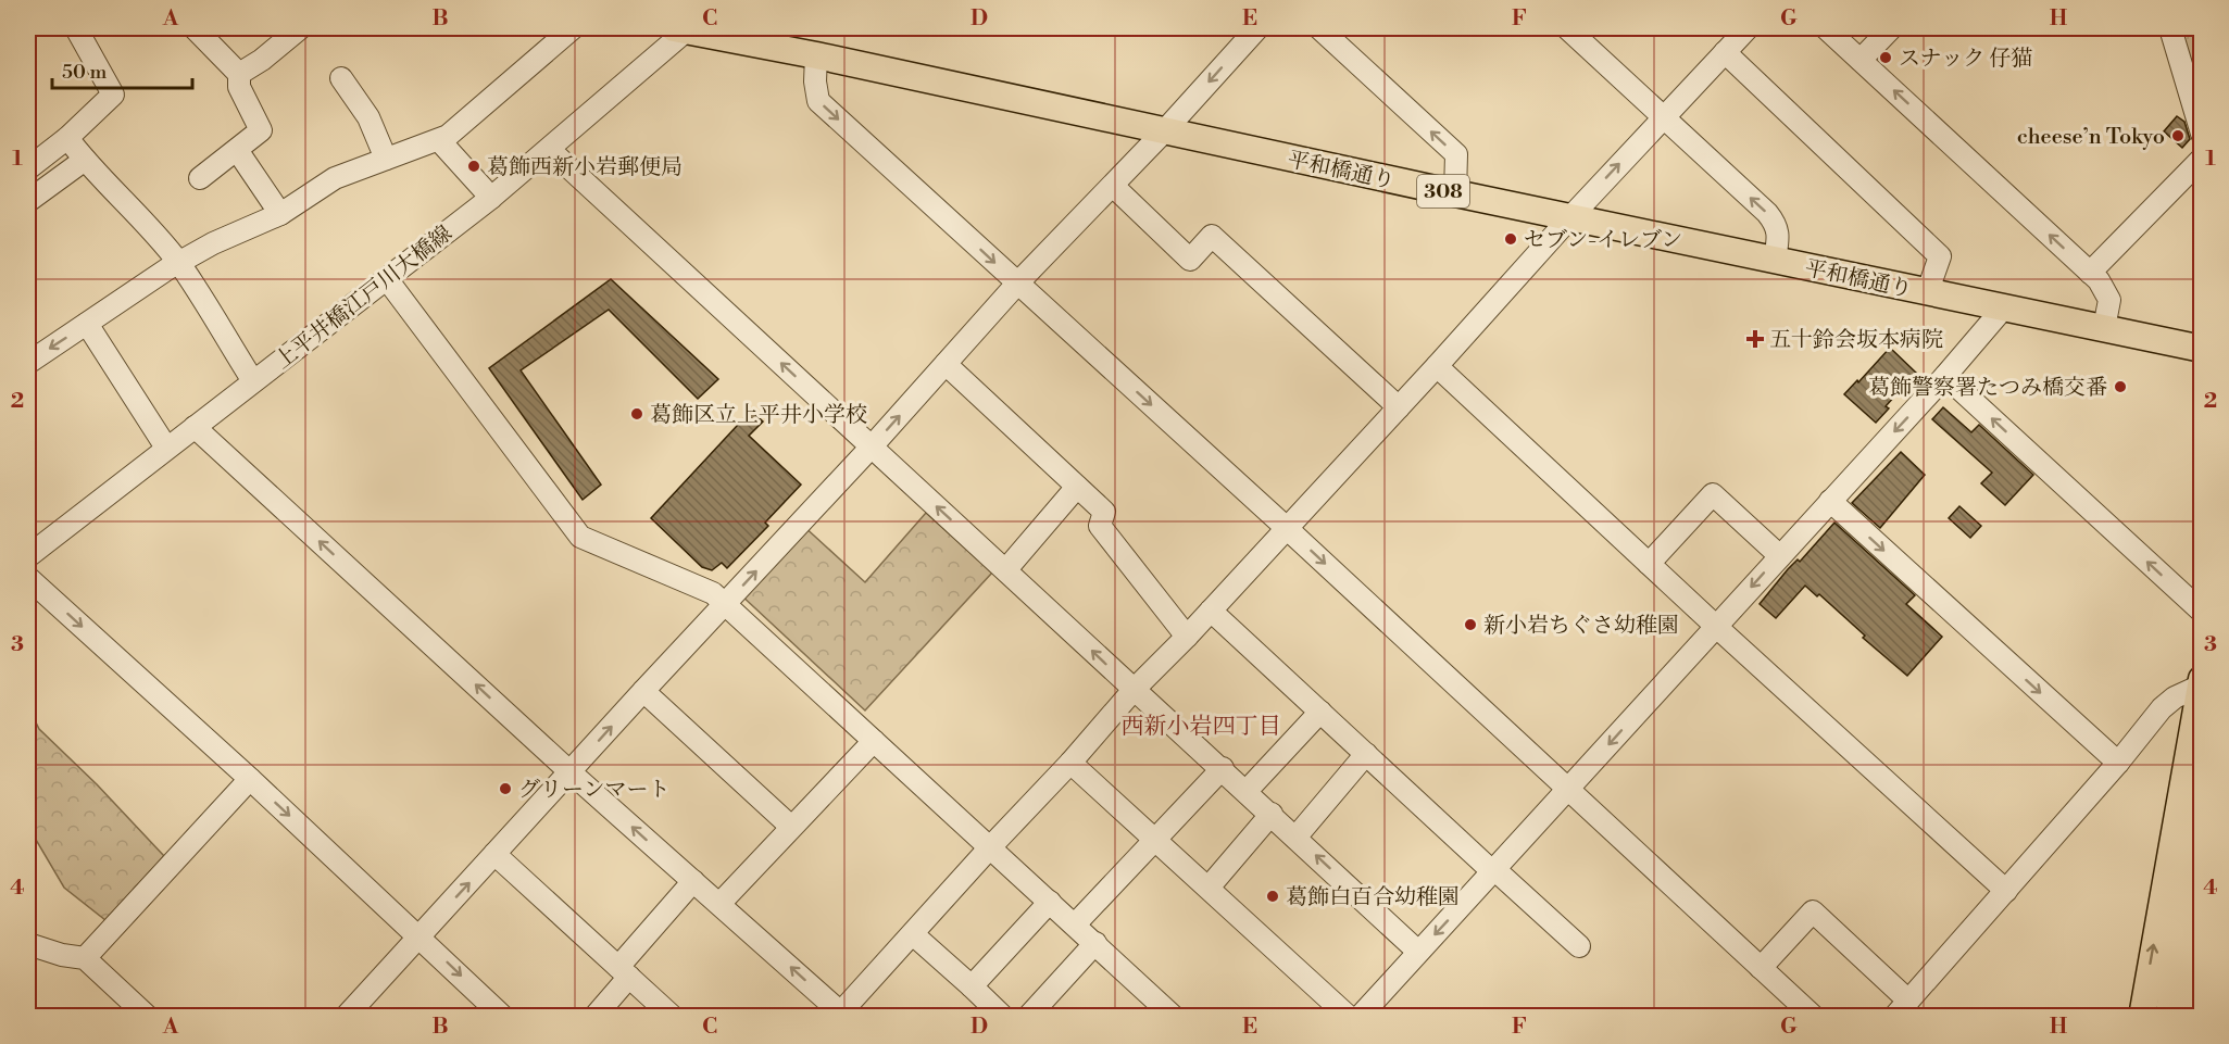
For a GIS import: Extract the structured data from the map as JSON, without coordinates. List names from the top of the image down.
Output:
{
  "streets": {
    "main road": ["平和橋通り", "308"],
    "street": ["上平井橋江戸川大橋線"]
  },
  "crossings": [
    ["平和橋通り", "上平井橋江戸川大橋線"]
  ],
  "districts": ["西新小岩四丁目"],
  "places": {
    "other": [
      "スナック 仔猫",
      "cheese’n Tokyo",
      "葛飾西新小岩郵便局",
      "セブン-イレブン",
      "葛飾警察署たつみ橋交番",
      "葛飾区立上平井小学校",
      "新小岩ちぐさ幼稚園",
      "グリーンマート",
      "葛飾白百合幼稚園"
    ],
    "health": ["五十鈴会坂本病院"]
  },
  "scale_bar": "50 m",
  "grid": {
    "columns": [
      "A",
      "B",
      "C",
      "D",
      "E",
      "F",
      "G",
      "H"
    ],
    "rows": [
      "1",
      "2",
      "3",
      "4"
    ]
  }
}
